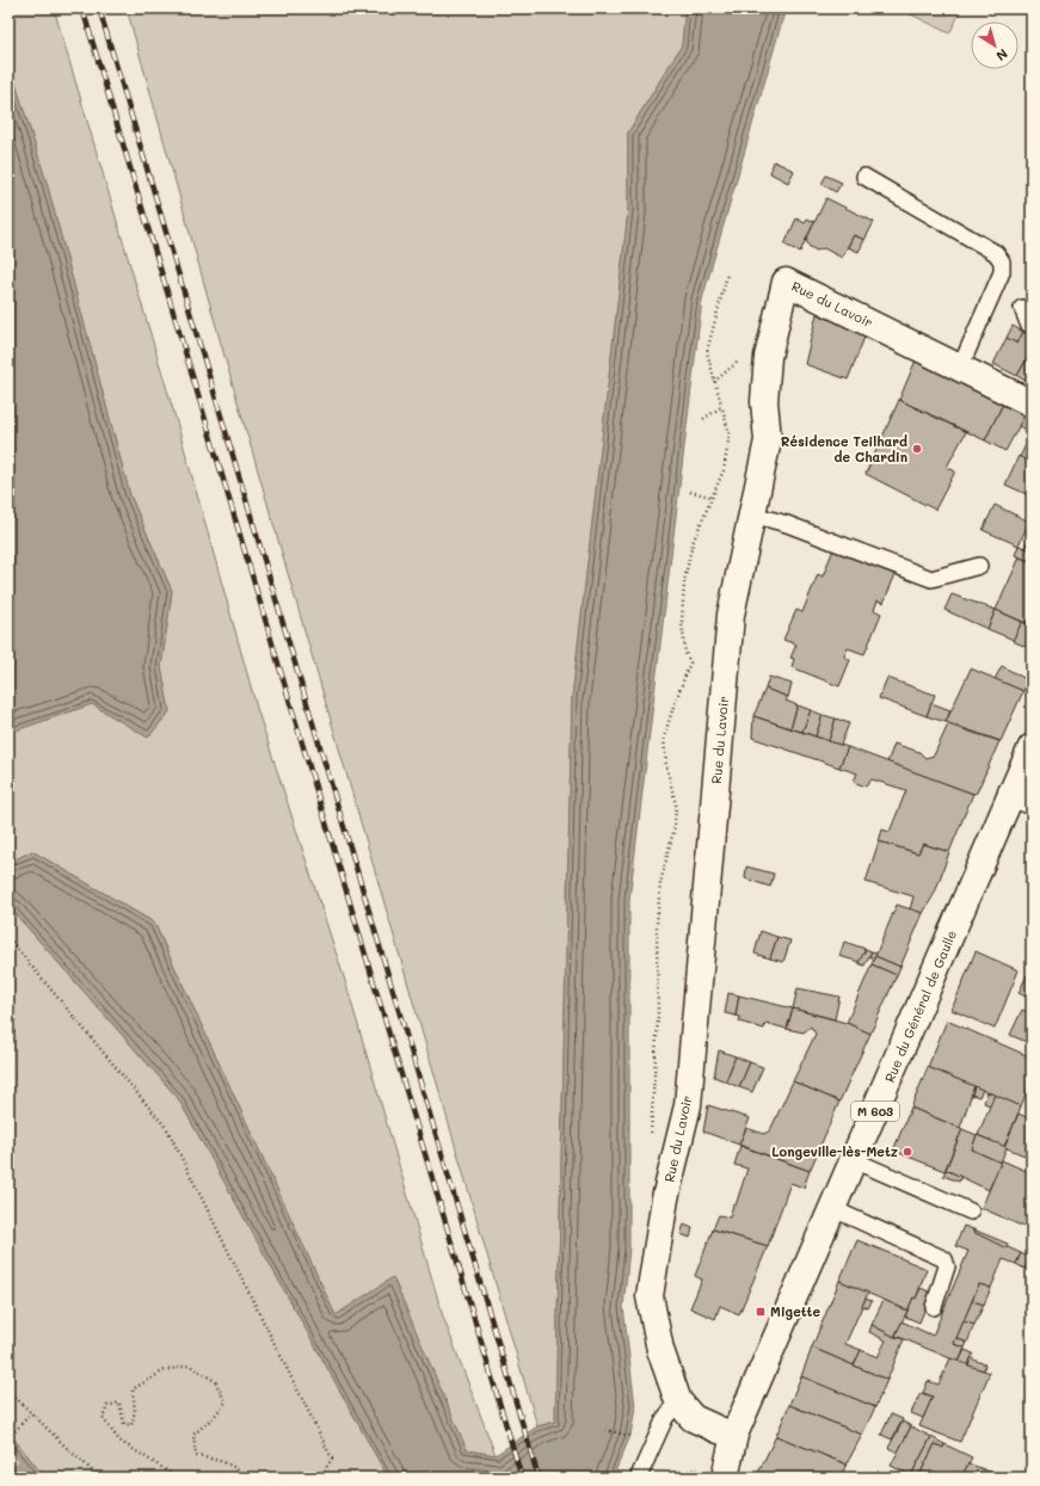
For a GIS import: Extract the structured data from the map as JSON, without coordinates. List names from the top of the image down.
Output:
{
  "streets": {
    "street": ["Rue du Lavoir", "Rue du Général de Gaulle", "M 603"]
  },
  "crossings": [
    ["Rue du Lavoir", "Rue du Général de Gaulle"]
  ],
  "places": {
    "other": ["Résidence Teilhard de Chardin", "Longeville-lès-Metz"],
    "transit": ["Migette"]
  },
  "north": "bottom right"
}
